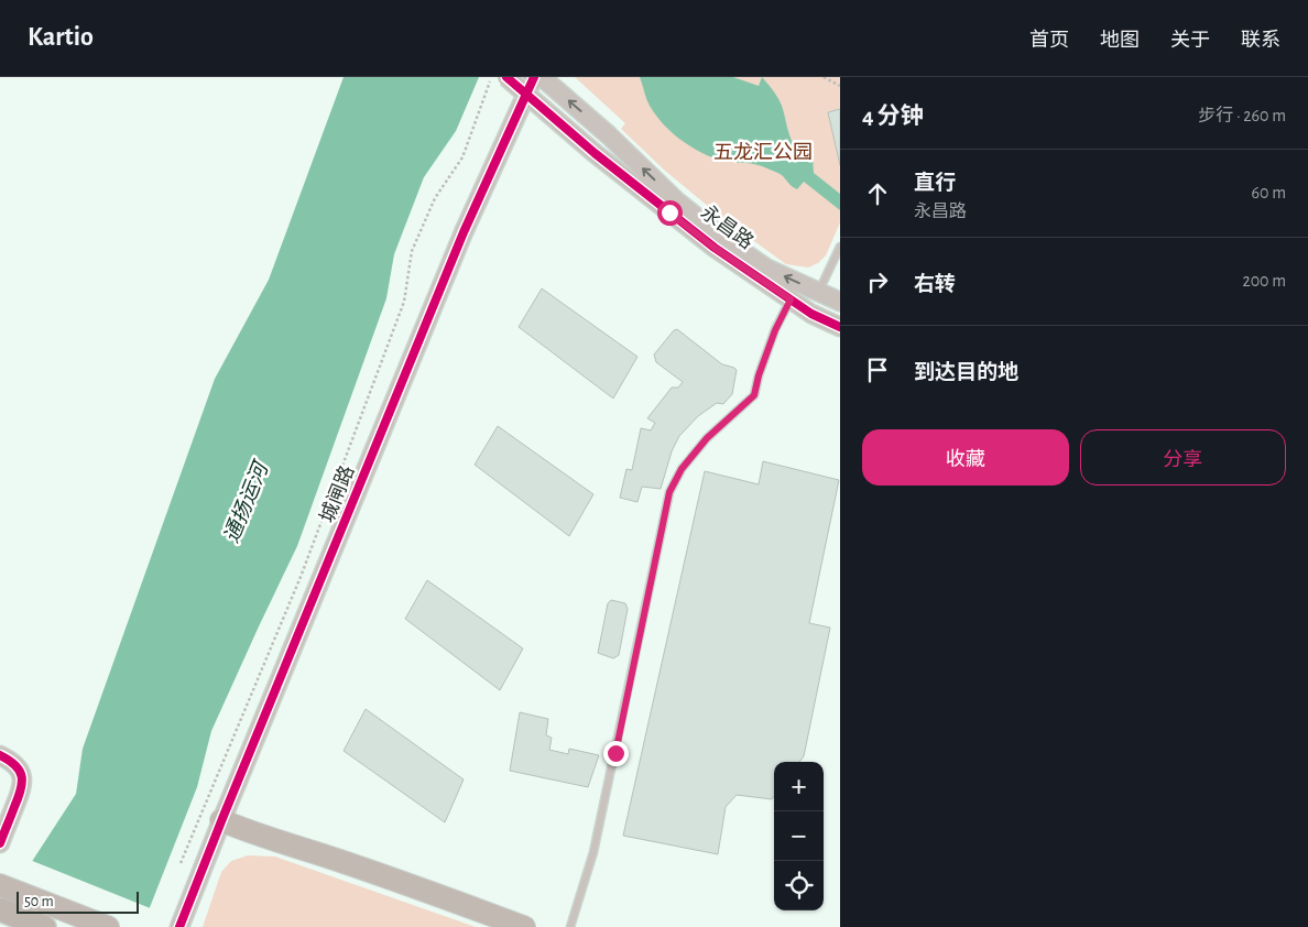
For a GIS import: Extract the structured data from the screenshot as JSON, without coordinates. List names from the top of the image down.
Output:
{
  "streets": {
    "street": ["永昌路", "城闸路"]
  },
  "water": ["通扬运河"],
  "parks": ["五龙汇公园"],
  "scale_bar": "50 m",
  "page": {
    "header": "Kartio",
    "nav": [
      "首页",
      "地图",
      "关于",
      "联系"
    ],
    "heading": ["4 分钟", "步行 · 260 m"],
    "list": [
      ["直行", "永昌路", "60 m"],
      ["右转", "200 m"],
      "到达目的地"
    ],
    "buttons": ["收藏", "分享"],
    "map_buttons": ["+", "−"],
    "scale": "50 m"
  }
}
